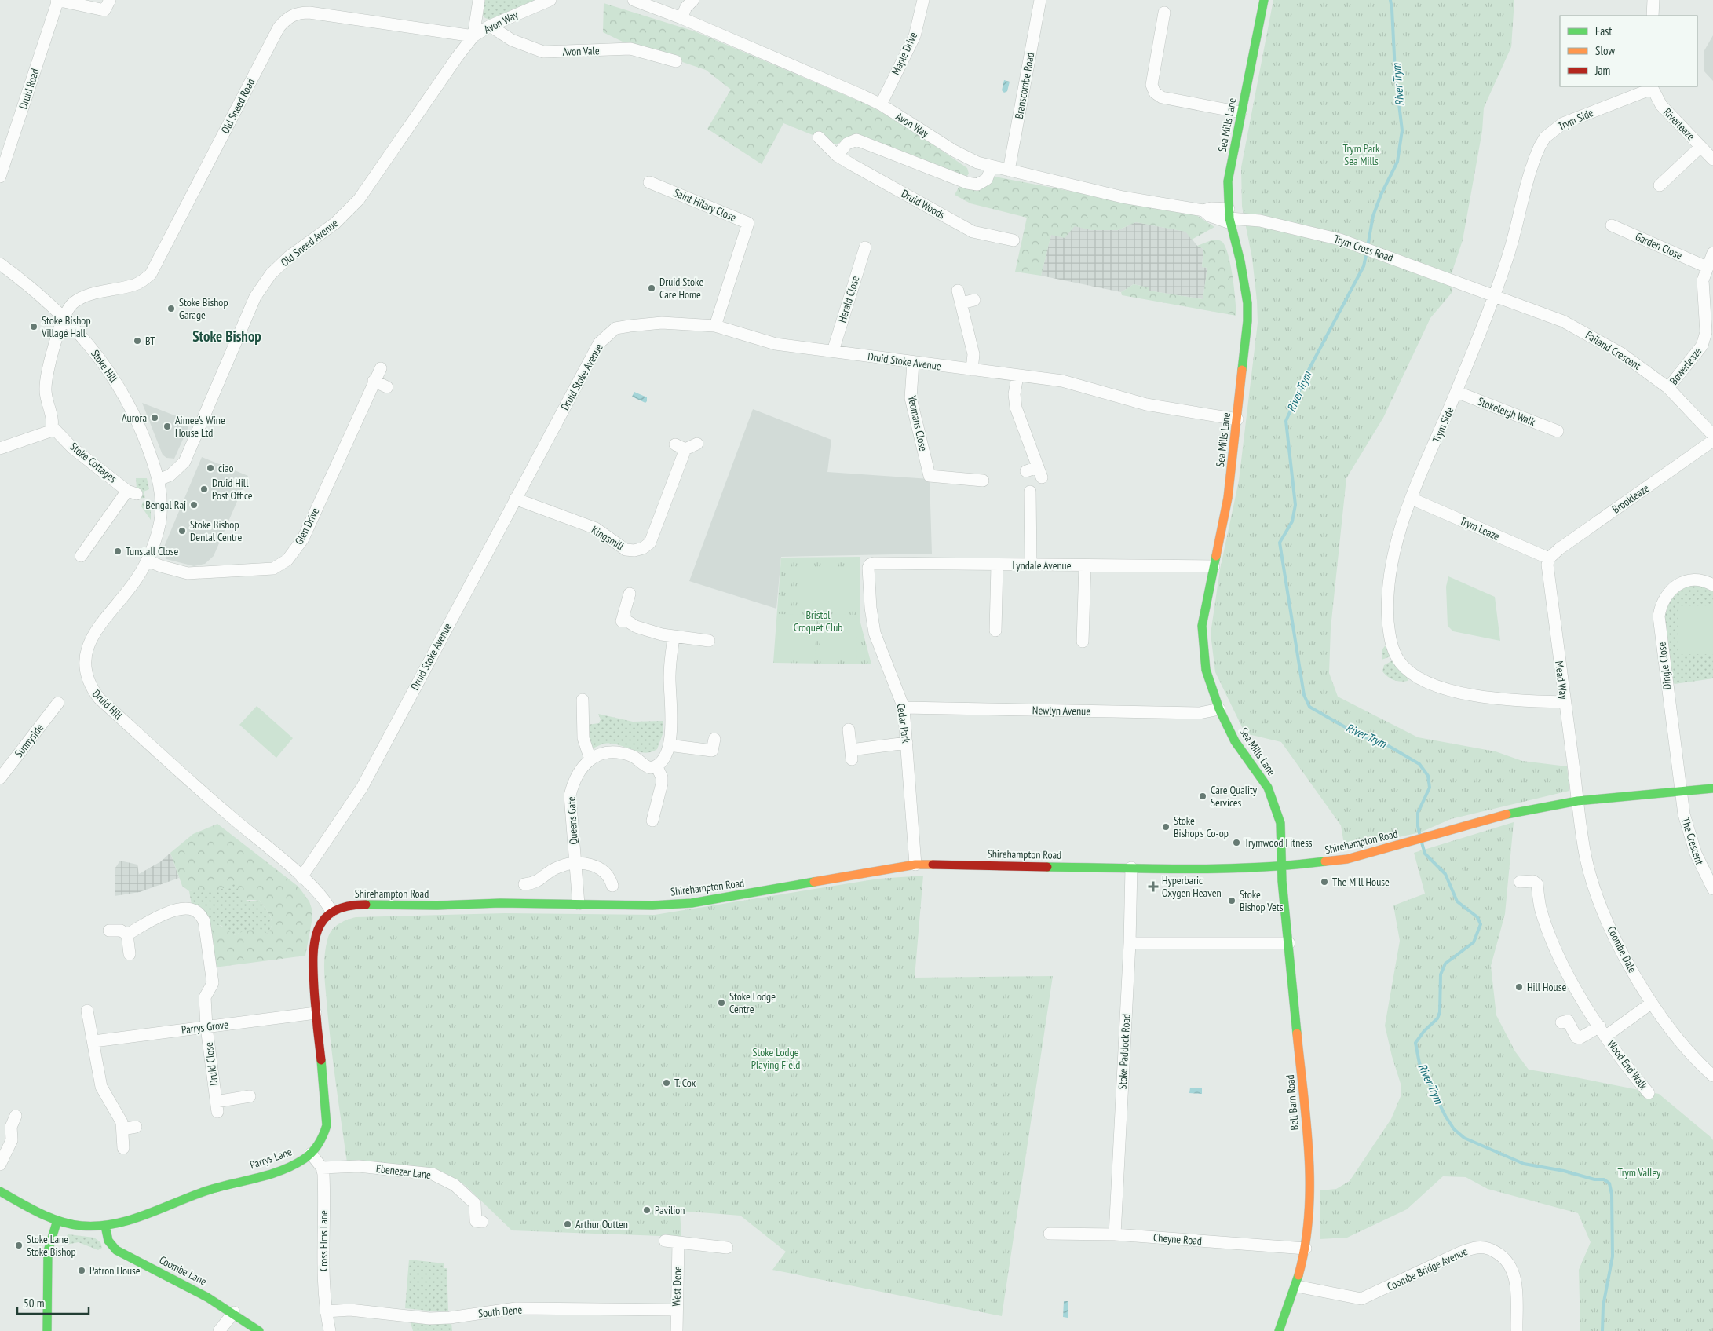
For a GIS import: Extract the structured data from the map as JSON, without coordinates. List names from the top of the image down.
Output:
{
  "streets": {
    "main road": [
      "Sea Mills Lane",
      "Shirehampton Road",
      "Bell Barn Road",
      "Parrys Lane",
      "Coombe Lane"
    ],
    "street": [
      "Avon Way",
      "Avon Vale",
      "Maple Drive",
      "Branscombe Road",
      "Druid Road",
      "Old Sneed Road",
      "Trym Side",
      "Riverleaze",
      "Druid Woods",
      "Saint Hilary Close",
      "Old Sneed Avenue",
      "Garden Close",
      "Trym Cross Road",
      "Herald Close",
      "Failand Crescent",
      "Druid Stoke Avenue",
      "Stoke Hill",
      "Bowerleaze",
      "Stokeleigh Walk",
      "Yeomans Close",
      "Stoke Cottages",
      "Brookleaze",
      "Glen Drive",
      "Trym Leaze",
      "Kingsmill",
      "Lyndale Avenue",
      "Dingle Close",
      "Mead Way",
      "Druid Hill",
      "Newlyn Avenue",
      "Cedar Park",
      "Sunnyside",
      "Queens Gate",
      "The Crescent",
      "Coombe Dale",
      "Parrys Grove",
      "Stoke Paddock Road",
      "Druid Close",
      "Wood End Walk",
      "Ebenezer Lane",
      "Cheyne Road",
      "Cross Elms Lane",
      "Coombe Bridge Avenue",
      "West Dene",
      "South Dene"
    ]
  },
  "crossings": [
    ["Avon Way", "Avon Vale"],
    ["Avon Way", "Maple Drive"],
    ["Avon Way", "Branscombe Road"],
    ["Avon Way", "Old Sneed Road"],
    ["Avon Way", "Sea Mills Lane"],
    ["Avon Way", "Old Sneed Avenue"],
    ["Avon Way", "Trym Cross Road"],
    ["Old Sneed Road", "Old Sneed Avenue"],
    ["Old Sneed Road", "Stoke Hill"],
    ["Trym Side", "Riverleaze"],
    ["Trym Side", "Trym Cross Road"],
    ["Trym Side", "Failand Crescent"],
    ["Trym Side", "Stokeleigh Walk"],
    ["Trym Side", "Trym Leaze"],
    ["Trym Side", "Mead Way"],
    ["Sea Mills Lane", "Trym Cross Road"],
    ["Sea Mills Lane", "Druid Stoke Avenue"],
    ["Sea Mills Lane", "Lyndale Avenue"],
    ["Sea Mills Lane", "Newlyn Avenue"],
    ["Sea Mills Lane", "Shirehampton Road"],
    ["Sea Mills Lane", "Bell Barn Road"],
    ["Saint Hilary Close", "Druid Stoke Avenue"],
    ["Old Sneed Avenue", "Druid Hill"],
    ["Garden Close", "Bowerleaze"],
    ["Trym Cross Road", "Failand Crescent"],
    ["Herald Close", "Druid Stoke Avenue"],
    ["Failand Crescent", "Bowerleaze"],
    ["Druid Stoke Avenue", "Yeomans Close"],
    ["Druid Stoke Avenue", "Kingsmill"],
    ["Druid Stoke Avenue", "Druid Hill"],
    ["Stoke Hill", "Druid Hill"],
    ["Brookleaze", "Trym Leaze"],
    ["Brookleaze", "Mead Way"],
    ["Glen Drive", "Druid Hill"],
    ["Trym Leaze", "Mead Way"],
    ["Lyndale Avenue", "Cedar Park"],
    ["Dingle Close", "The Crescent"],
    ["Dingle Close", "Shirehampton Road"],
    ["Mead Way", "Shirehampton Road"],
    ["Mead Way", "Coombe Dale"],
    ["Druid Hill", "Shirehampton Road"],
    ["Druid Hill", "Parrys Lane"],
    ["Newlyn Avenue", "Cedar Park"],
    ["Cedar Park", "Shirehampton Road"],
    ["Queens Gate", "Shirehampton Road"],
    ["The Crescent", "Shirehampton Road"],
    ["Shirehampton Road", "Coombe Dale"],
    ["Shirehampton Road", "Stoke Paddock Road"],
    ["Shirehampton Road", "Bell Barn Road"],
    ["Shirehampton Road", "Parrys Lane"],
    ["Coombe Dale", "Wood End Walk"],
    ["Parrys Grove", "Druid Close"],
    ["Parrys Grove", "Parrys Lane"],
    ["Stoke Paddock Road", "Cheyne Road"],
    ["Bell Barn Road", "Cheyne Road"],
    ["Bell Barn Road", "Coombe Bridge Avenue"],
    ["Parrys Lane", "Coombe Lane"],
    ["Ebenezer Lane", "Cross Elms Lane"],
    ["Cross Elms Lane", "South Dene"],
    ["West Dene", "South Dene"]
  ],
  "districts": ["Stoke Bishop"],
  "water": ["River Trym"],
  "parks": [
    "Trym Park Sea Mills",
    "Bristol Croquet Club",
    "Stoke Lodge Playing Field",
    "Trym Valley"
  ],
  "places": {
    "other": [
      "Druid Stoke Care Home",
      "Stoke Bishop Garage",
      "Stoke Bishop Village Hall",
      "BT",
      "Aurora",
      "Aimee's Wine House Ltd",
      "ciao",
      "Druid Hill Post Office",
      "Bengal Raj",
      "Stoke Bishop Dental Centre",
      "Tunstall Close",
      "Care Quality Services",
      "Stoke Bishop's Co-op",
      "Trymwood Fitness",
      "The Mill House",
      "Stoke Bishop Vets",
      "Hill House",
      "Stoke Lodge Centre",
      "T. Cox",
      "Pavilion",
      "Arthur Outten",
      "Stoke Lane Stoke Bishop",
      "Patron House"
    ],
    "health": ["Hyperbaric Oxygen Heaven"]
  },
  "legend": ["Fast", "Slow", "Jam"],
  "scale_bar": "50 m"
}
